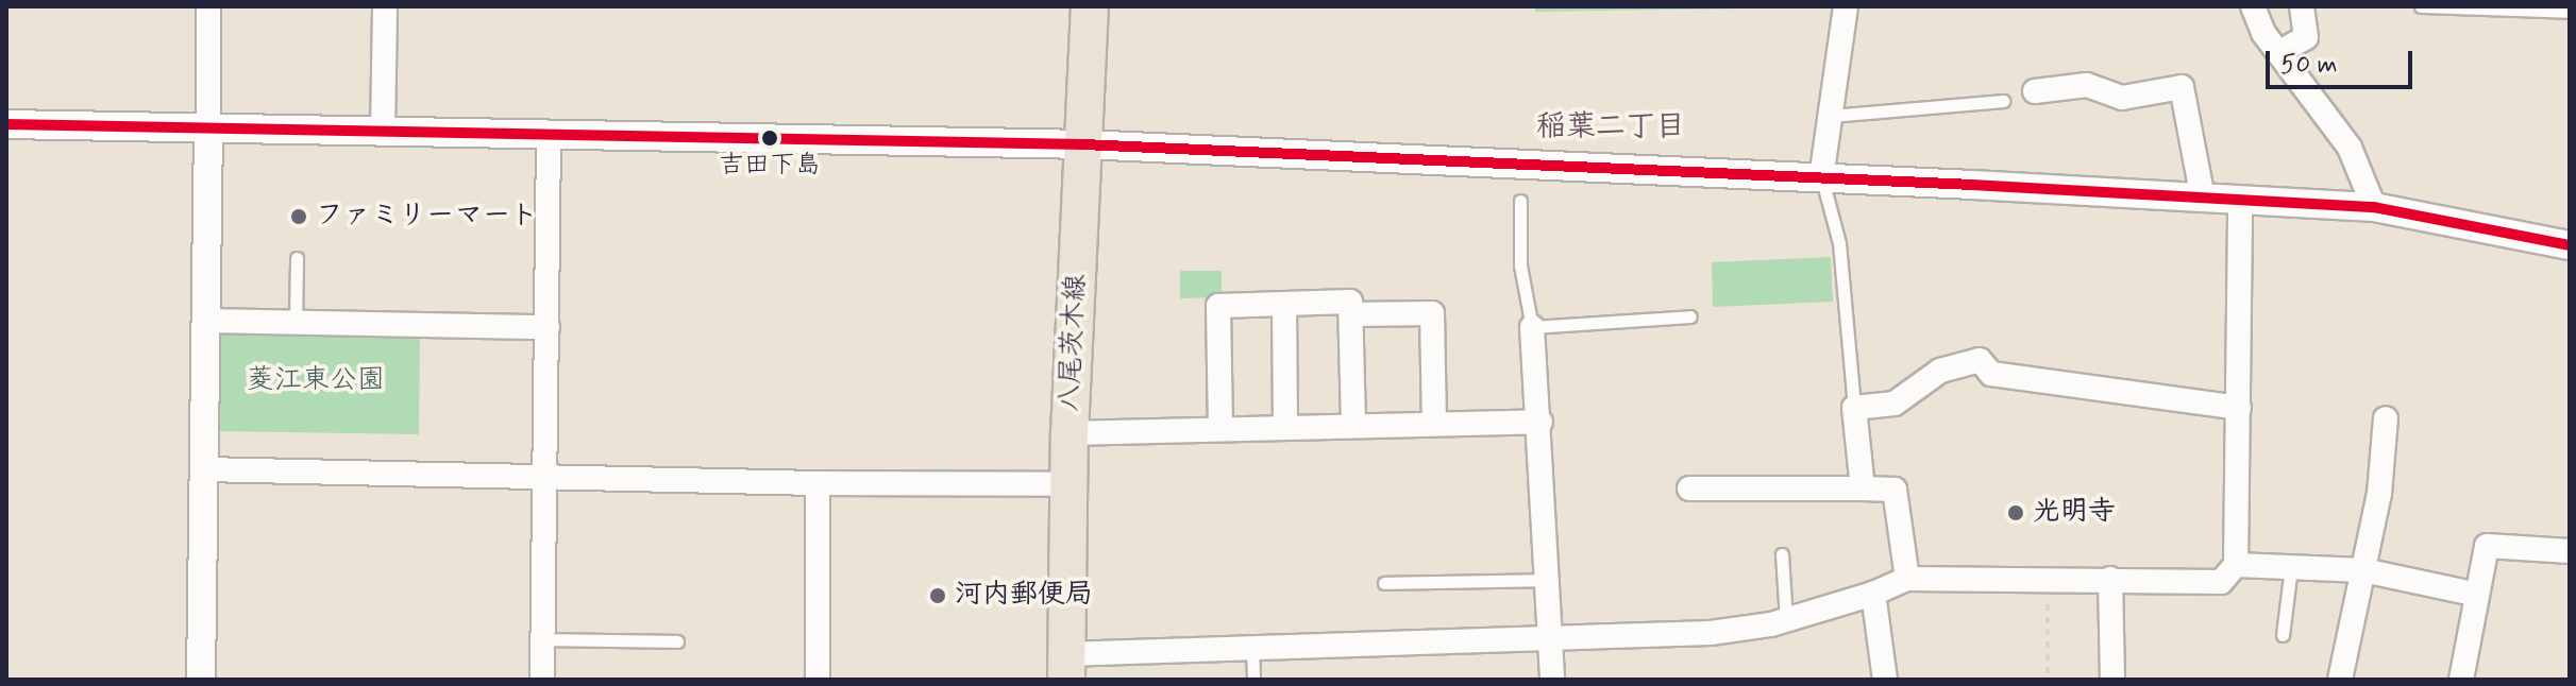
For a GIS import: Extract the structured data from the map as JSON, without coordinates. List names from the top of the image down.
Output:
{
  "streets": {
    "main road": ["八尾茨木線"]
  },
  "districts": ["稲葉二丁目"],
  "parks": ["菱江東公園"],
  "places": [
    "吉田下島",
    "ファミリーマート",
    "光明寺",
    "河内郵便局"
  ],
  "scale_bar": "50 m"
}
